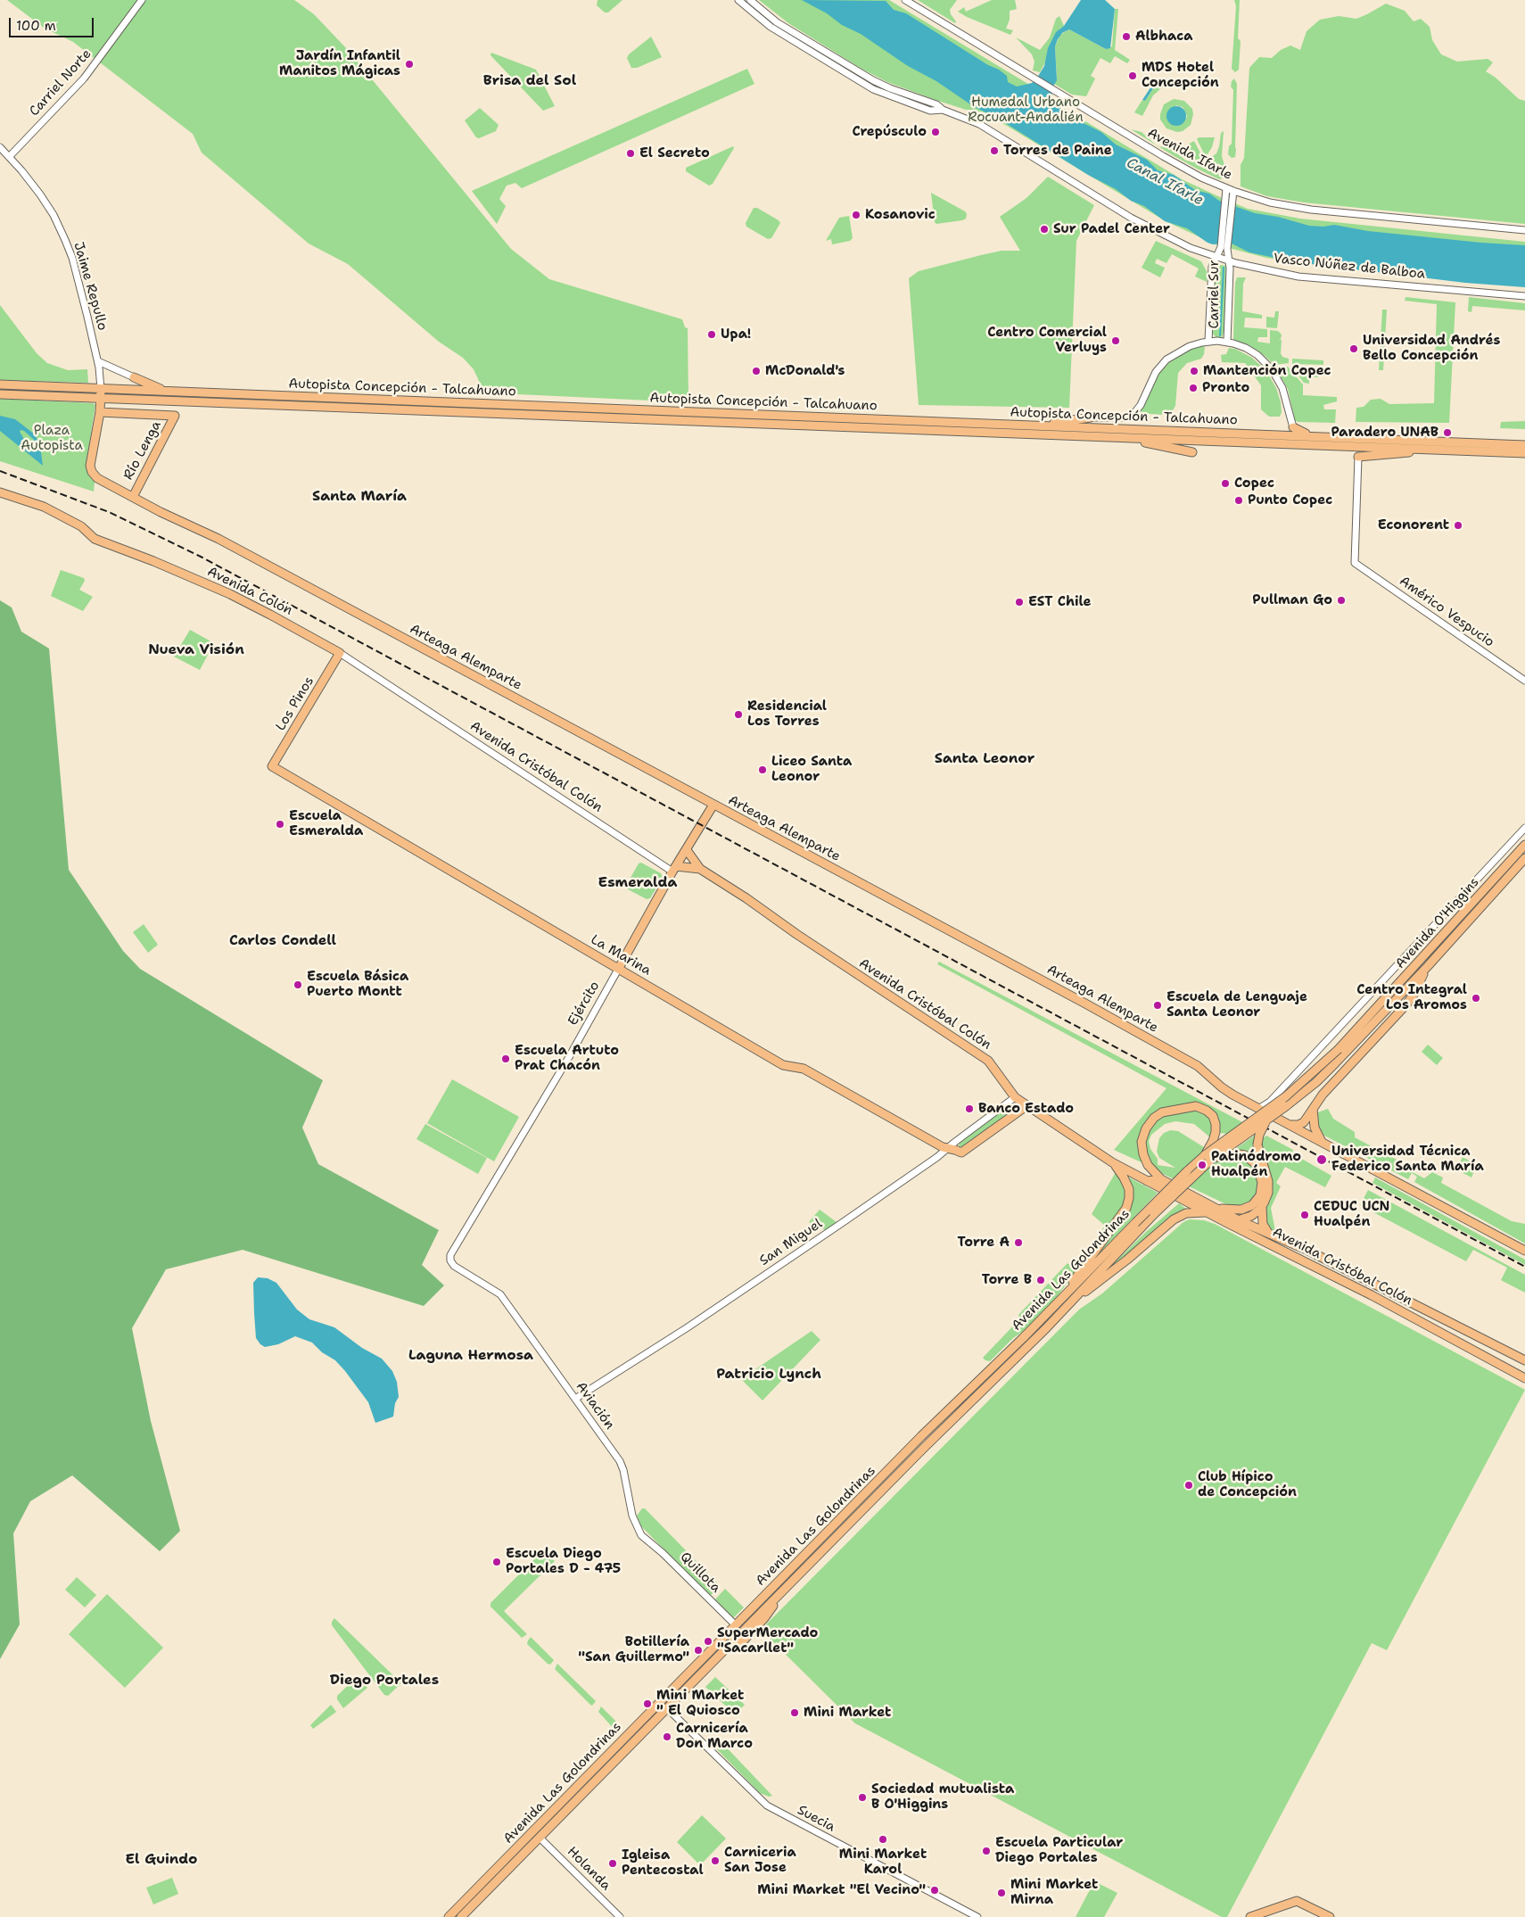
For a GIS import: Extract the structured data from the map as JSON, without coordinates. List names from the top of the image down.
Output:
{
  "streets": {
    "main road": [
      "Jaime Repullo",
      "Autopista Concepción - Talcahuano",
      "Río Lenga",
      "Avenida Colón",
      "Arteaga Alemparte",
      "Los Pinos",
      "Avenida Cristóbal Colón",
      "Avenida O'Higgins",
      "La Marina",
      "Ejército",
      "Avenida Las Golondrinas"
    ],
    "street": [
      "Carriel Norte",
      "Avenida Ifarle",
      "Vasco Núñez de Balboa",
      "Carriel Sur",
      "Américo Vespucio",
      "San Miguel",
      "Aviación",
      "Quillota",
      "Suecia",
      "Holanda"
    ]
  },
  "crossings": [
    ["Carriel Norte", "Jaime Repullo"],
    ["Vasco Núñez de Balboa", "Carriel Sur"],
    ["Jaime Repullo", "Autopista Concepción - Talcahuano"],
    ["Jaime Repullo", "Arteaga Alemparte"],
    ["Autopista Concepción - Talcahuano", "Arteaga Alemparte"],
    ["Río Lenga", "Arteaga Alemparte"],
    ["Avenida Colón", "Los Pinos"],
    ["Avenida Colón", "Avenida Cristóbal Colón"],
    ["Arteaga Alemparte", "Avenida O'Higgins"],
    ["Arteaga Alemparte", "Ejército"],
    ["Los Pinos", "La Marina"],
    ["Avenida Cristóbal Colón", "La Marina"],
    ["Avenida Cristóbal Colón", "Ejército"],
    ["Avenida Cristóbal Colón", "San Miguel"],
    ["Avenida O'Higgins", "Avenida Las Golondrinas"],
    ["La Marina", "Ejército"],
    ["La Marina", "San Miguel"],
    ["Ejército", "Aviación"],
    ["San Miguel", "Aviación"],
    ["Avenida Las Golondrinas", "Quillota"],
    ["Avenida Las Golondrinas", "Suecia"],
    ["Avenida Las Golondrinas", "Holanda"],
    ["Aviación", "Quillota"]
  ],
  "districts": [
    "Brisa del Sol",
    "Santa María",
    "Nueva Visión",
    "Santa Leonor",
    "Esmeralda",
    "Carlos Condell",
    "Laguna Hermosa",
    "Patricio Lynch",
    "Diego Portales",
    "El Guindo"
  ],
  "water": ["Canal Ifarle"],
  "parks": ["Humedal Urbano Rocuant-Andalién", "Plaza Autopista"],
  "places": [
    "Albhaca",
    "Jardín Infantil Manitos Mágicas",
    "MDS Hotel Concepción",
    "Crepúsculo",
    "Torres de Paine",
    "El Secreto",
    "Kosanovic",
    "Sur Padel Center",
    "Upa!",
    "Centro Comercial Verluys",
    "Universidad Andrés Bello Concepción",
    "McDonald's",
    "Mantención Copec",
    "Pronto",
    "Paradero UNAB",
    "Copec",
    "Punto Copec",
    "Econorent",
    "Pullman Go",
    "EST Chile",
    "Residencial Los Torres",
    "Liceo Santa Leonor",
    "Escuela Esmeralda",
    "Escuela Básica Puerto Montt",
    "Centro Integral Los Aromos",
    "Escuela de Lenguaje Santa Leonor",
    "Escuela Artuto Prat Chacón",
    "Banco Estado",
    "Universidad Técnica Federico Santa María",
    "Patinódromo Hualpén",
    "CEDUC UCN Hualpén",
    "Torre A",
    "Torre B",
    "Club Hípico de Concepción",
    "Escuela Diego Portales D - 475",
    "SuperMercado \"Sacarllet\"",
    "Botillería \"San Guillermo\"",
    "Mini Market \" El Quiosco",
    "Mini Market",
    "Carnicería Don Marco",
    "Sociedad mutualista B O'Higgins",
    "Mini Market Karol",
    "Escuela Particular Diego Portales",
    "Carniceria San Jose",
    "Igleisa Pentecostal",
    "Mini Market \"El Vecino\"",
    "Mini Market Mirna"
  ],
  "scale_bar": "100 m"
}
